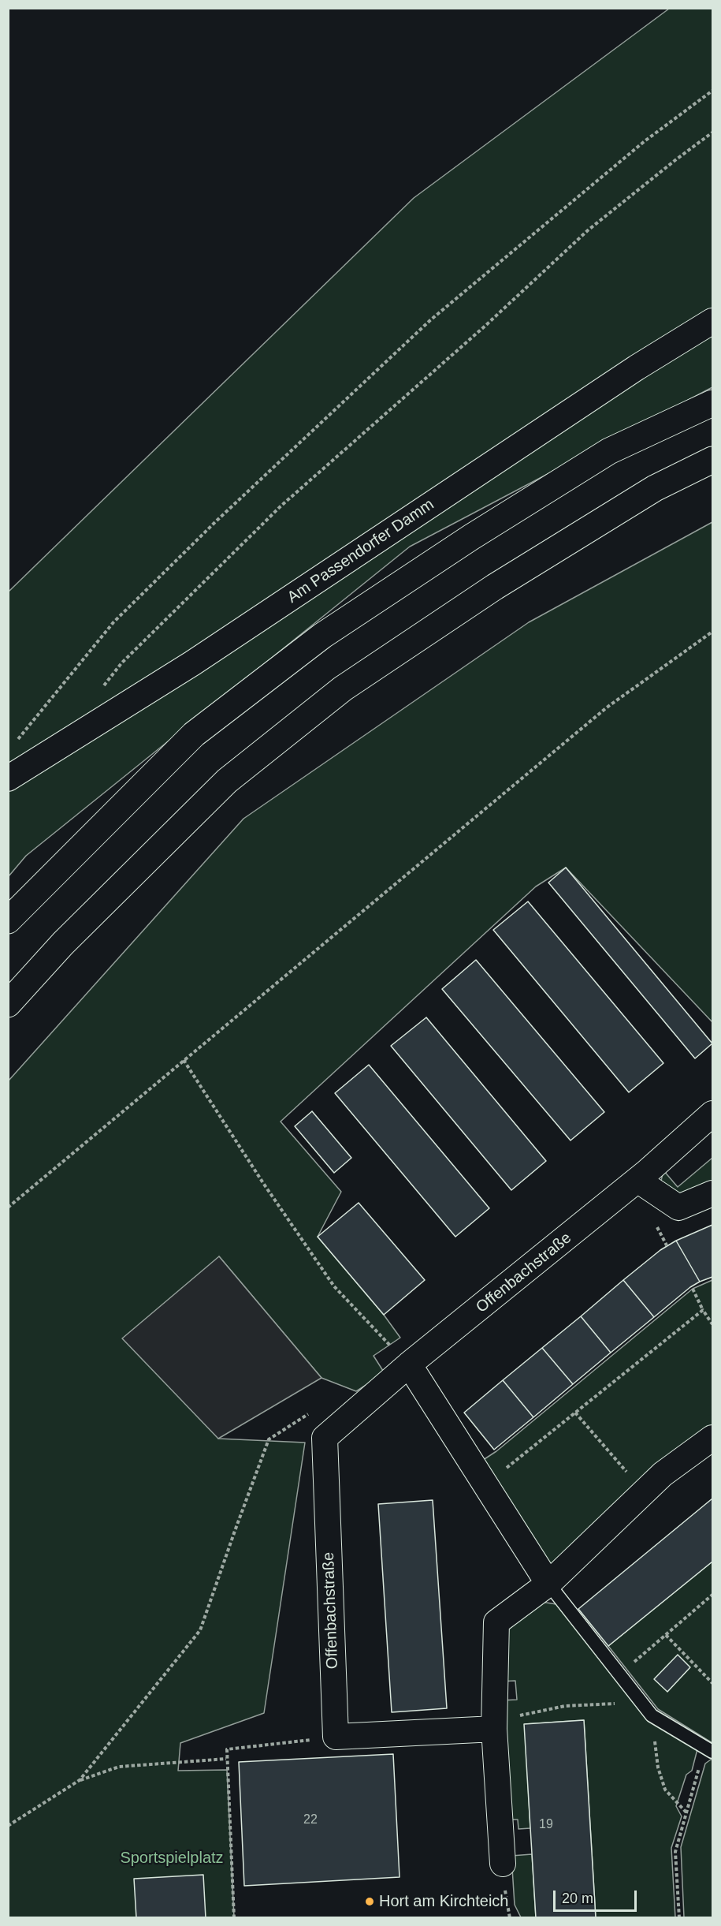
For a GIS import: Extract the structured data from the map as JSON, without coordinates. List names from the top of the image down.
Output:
{
  "streets": {
    "street": ["Am Passendorfer Damm", "Offenbachstraße"]
  },
  "parks": ["Sportspielplatz"],
  "places": ["Hort am Kirchteich"],
  "house_numbers": ["22", "19"],
  "scale_bar": "20 m"
}
